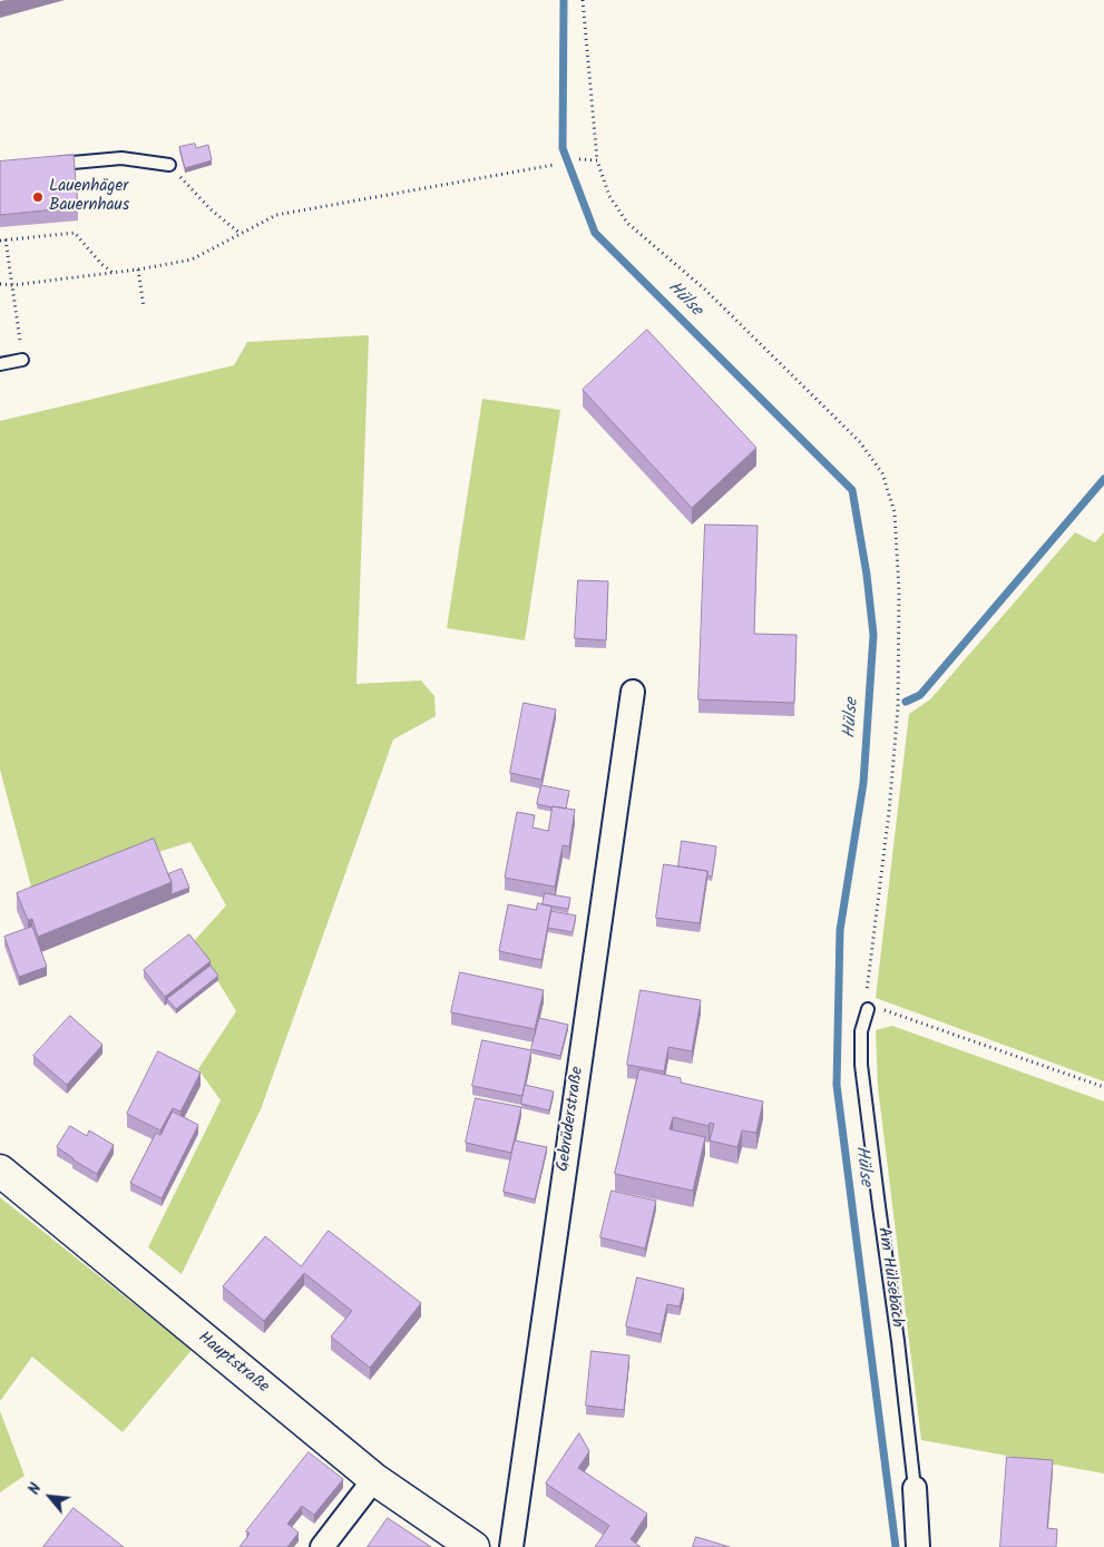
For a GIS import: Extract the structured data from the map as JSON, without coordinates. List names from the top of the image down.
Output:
{
  "streets": {
    "street": ["Gebrüderstraße", "Am Hülsebach", "Hauptstraße"]
  },
  "water": ["Hülse"],
  "places": ["Lauenhäger Bauernhaus"],
  "north": "top left"
}
